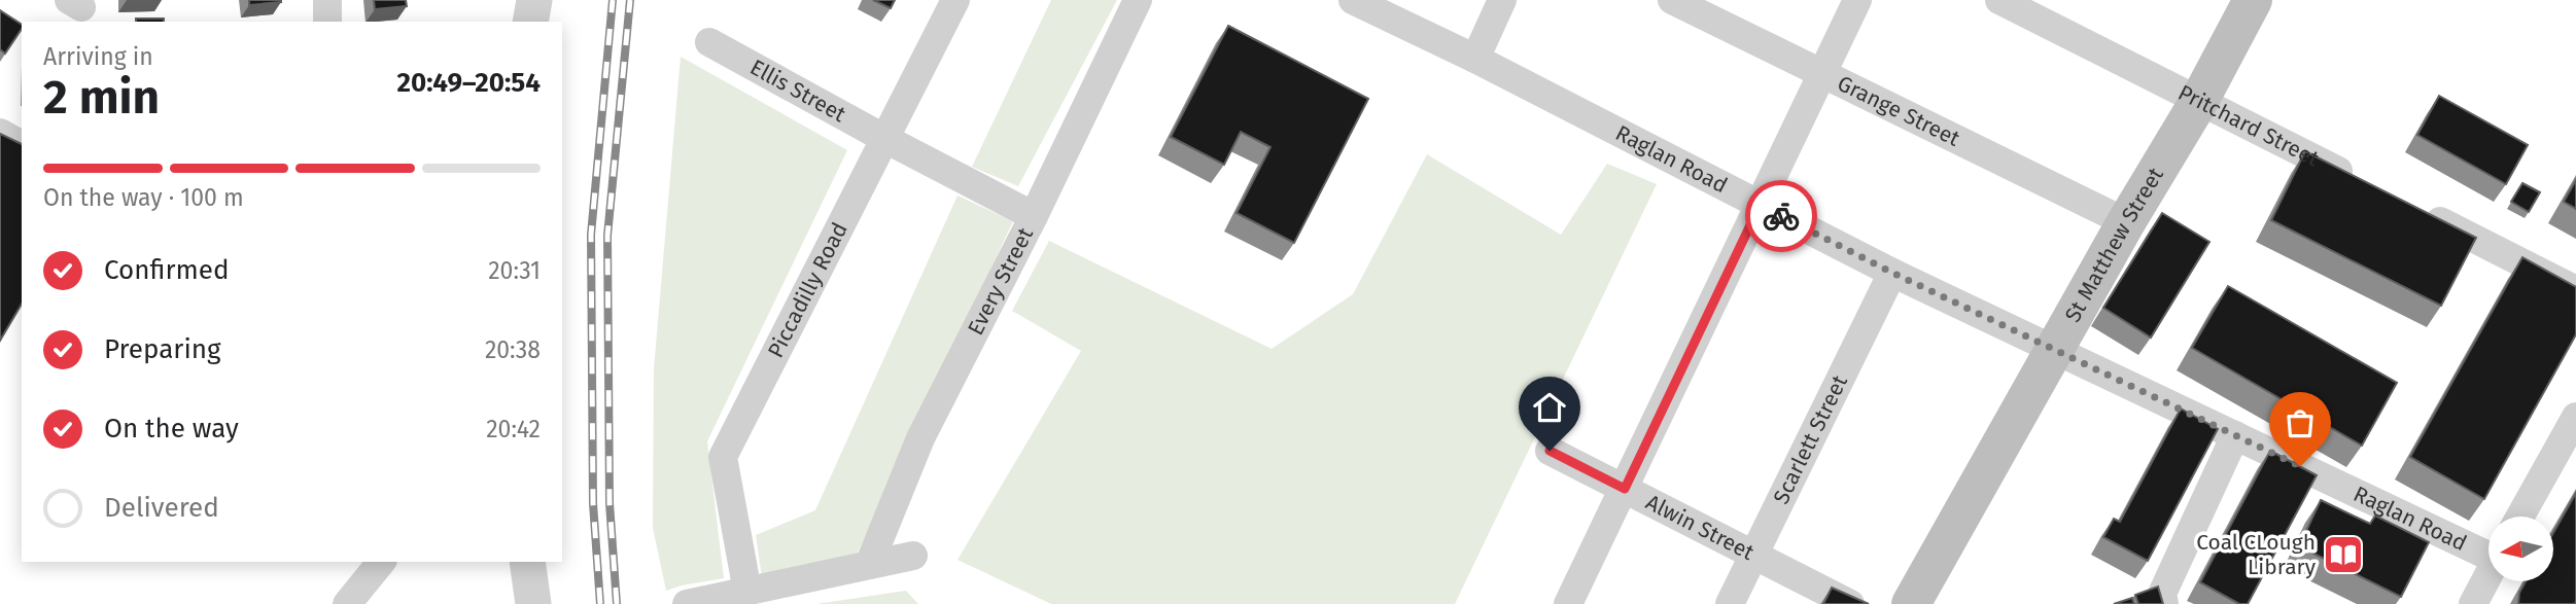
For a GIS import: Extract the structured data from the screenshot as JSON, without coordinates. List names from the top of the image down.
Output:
{
  "streets": {
    "main road": ["St Matthew Street"],
    "street": [
      "Ellis Street",
      "Grange Street",
      "Pritchard Street",
      "Raglan Road",
      "Every Street",
      "Piccadilly Road",
      "Scarlett Street",
      "Alwin Street"
    ]
  },
  "crossings": [
    ["Ellis Street", "Every Street"],
    ["Ellis Street", "Piccadilly Road"],
    ["Grange Street", "St Matthew Street"],
    ["Pritchard Street", "St Matthew Street"],
    ["Raglan Road", "St Matthew Street"],
    ["Raglan Road", "Scarlett Street"],
    ["Scarlett Street", "Alwin Street"]
  ],
  "places": {
    "library": ["Coal CLough Library"]
  },
  "north": "left",
  "page": {
    "heading": ["2 min", "Arriving in", "20:49–20:54"],
    "bar": "On the way · 100 m",
    "list": [
      ["Confirmed", "20:31"],
      ["Preparing", "20:38"],
      ["On the way", "20:42"],
      "Delivered"
    ]
  }
}
